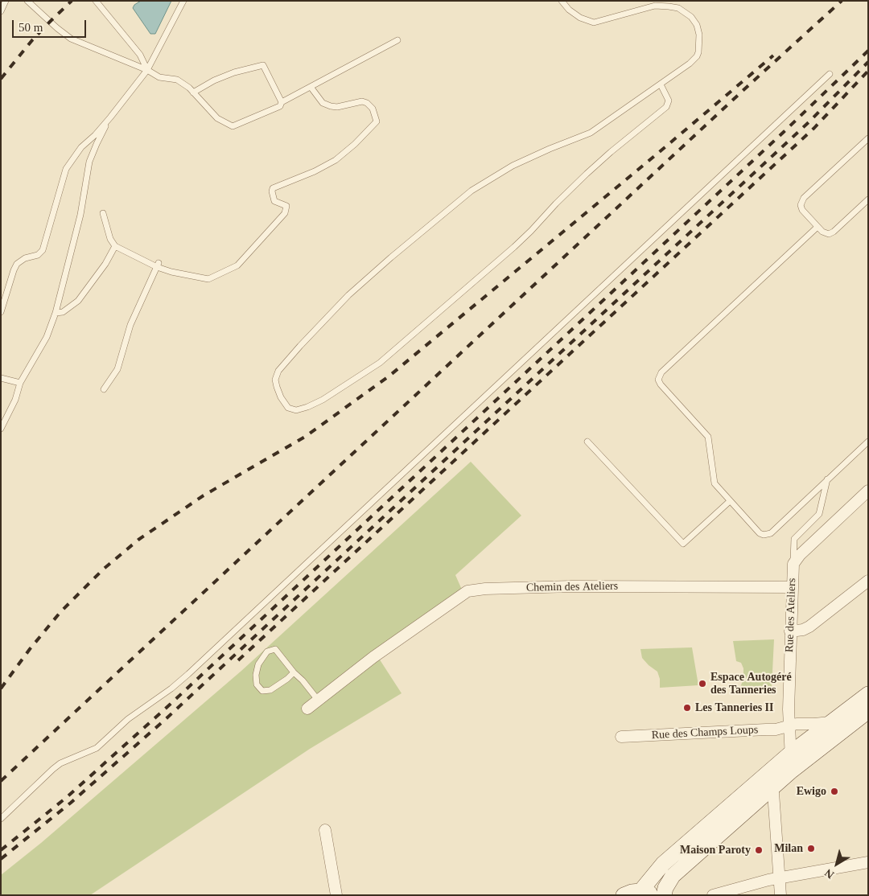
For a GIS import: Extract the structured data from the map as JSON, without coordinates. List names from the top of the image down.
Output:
{
  "streets": {
    "street": ["Chemin des Ateliers", "Rue des Ateliers", "Rue des Champs Loups"]
  },
  "crossings": [
    ["Chemin des Ateliers", "Rue des Ateliers"],
    ["Rue des Ateliers", "Rue des Champs Loups"]
  ],
  "places": [
    "Espace Autogéré des Tanneries",
    "Les Tanneries II",
    "Ewigo",
    "Milan",
    "Maison Paroty"
  ],
  "scale_bar": "50 m",
  "north": "bottom left"
}
